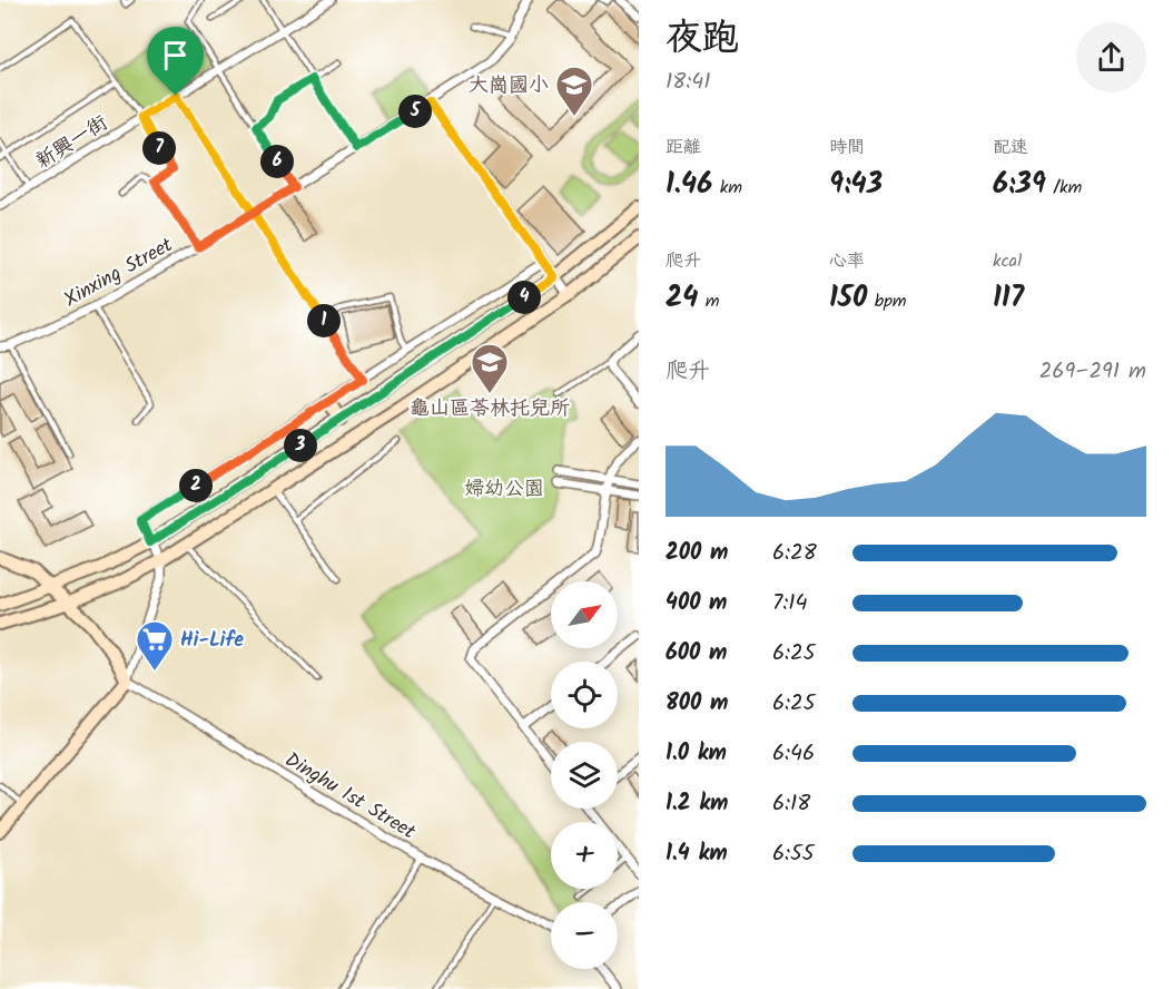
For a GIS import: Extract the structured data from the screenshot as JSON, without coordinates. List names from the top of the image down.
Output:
{
  "streets": {
    "street": ["新興一街", "Xinxing Street", "Dinghu 1st Street"]
  },
  "parks": ["婦幼公園"],
  "places": {
    "school or university": ["大崗國小", "龜山區苓林托兒所"],
    "supermarket": ["Hi-Life"]
  },
  "north": "top right",
  "page": {
    "heading": ["夜跑", "18:41"],
    "pins": [
      "5",
      "7",
      "6",
      "4",
      "1",
      "3",
      "2"
    ],
    "stats": [
      ["距離", "1.46 km"],
      ["時間", "9:43"],
      ["配速", "6:39 /km"],
      ["爬升", "24 m"],
      ["心率", "150 bpm"],
      ["kcal", "117"]
    ],
    "chart": ["爬升", "269–291 m"],
    "list": [
      {
        "name": "200 m",
        "note": "6:28"
      },
      {
        "name": "400 m",
        "note": "7:14"
      },
      {
        "name": "600 m",
        "note": "6:25"
      },
      {
        "name": "800 m",
        "note": "6:25"
      },
      {
        "name": "1.0 km",
        "note": "6:46"
      },
      {
        "name": "1.2 km",
        "note": "6:18"
      },
      {
        "name": "1.4 km",
        "note": "6:55"
      }
    ],
    "map_buttons": ["+", "−"]
  }
}
